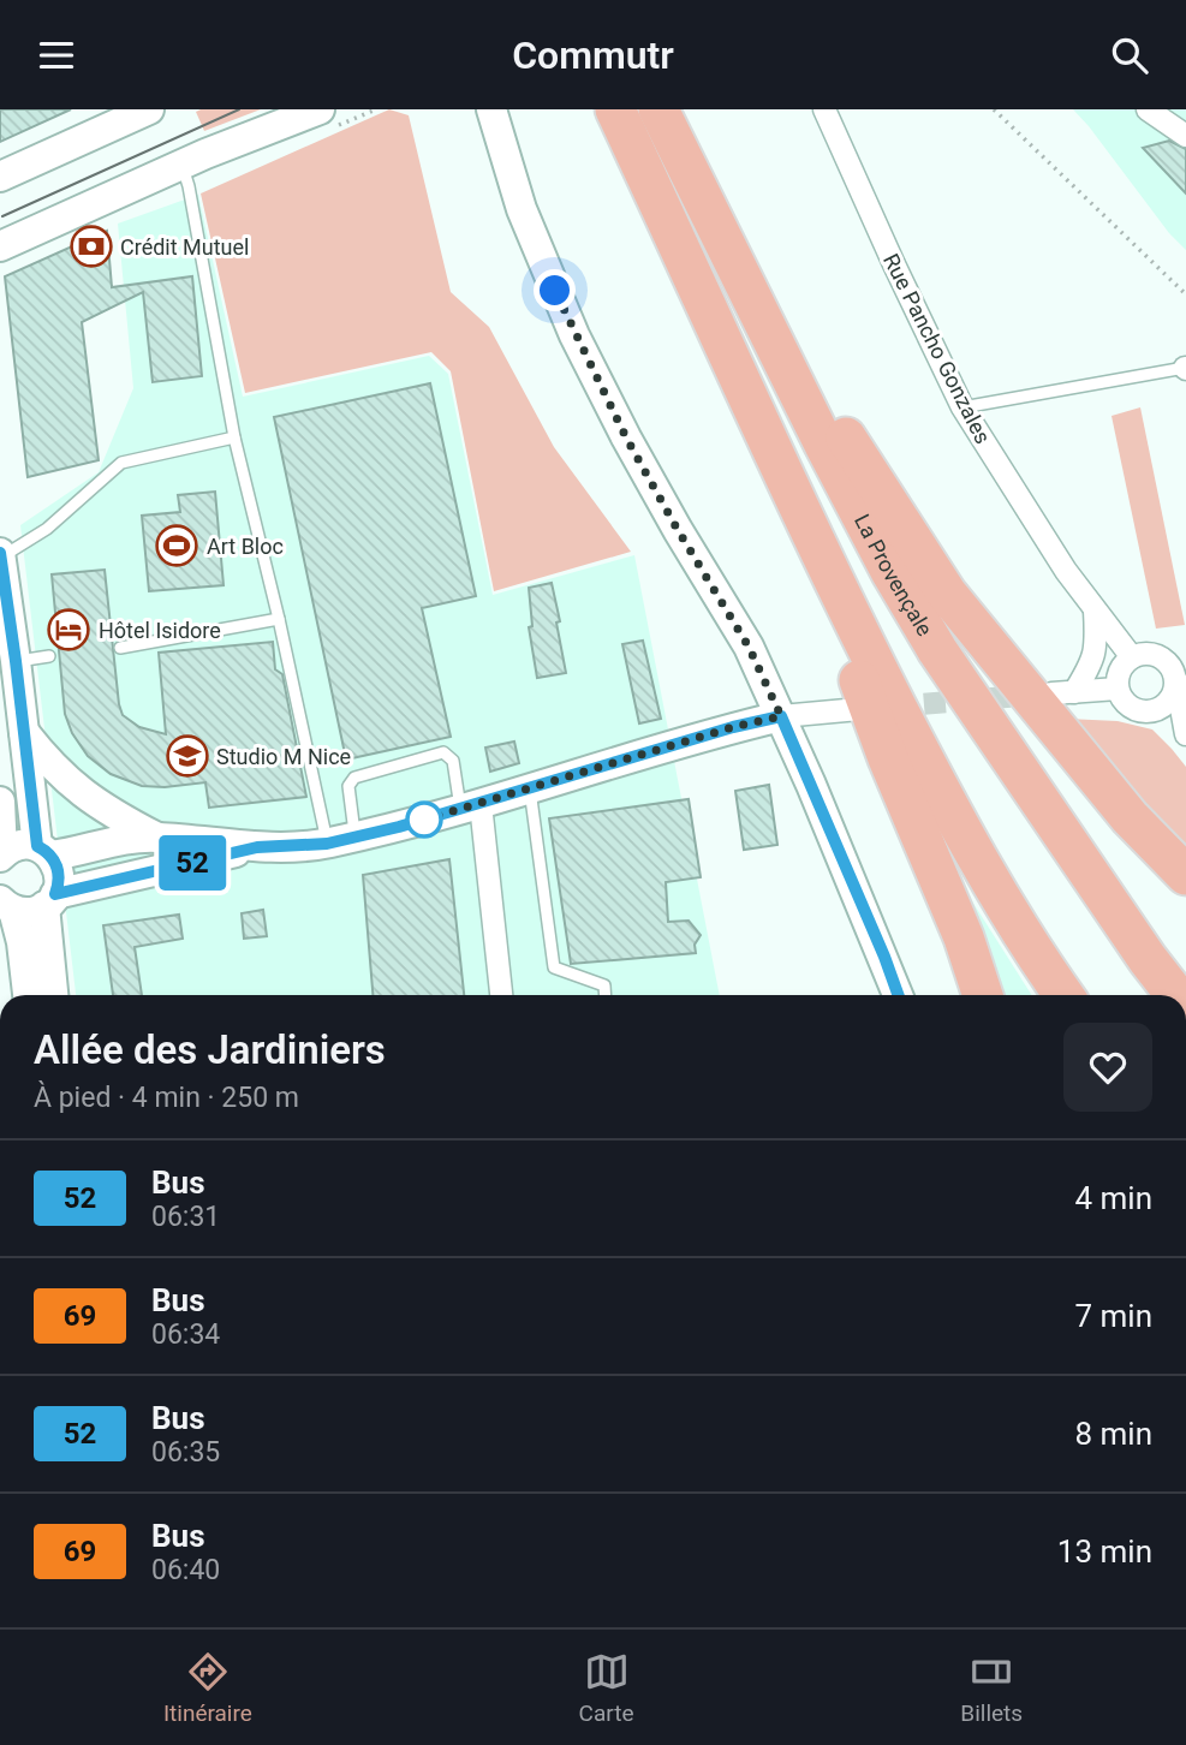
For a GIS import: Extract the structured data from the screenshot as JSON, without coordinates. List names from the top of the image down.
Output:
{
  "streets": {
    "highway": ["La Provençale"],
    "street": ["Rue Pancho Gonzales"]
  },
  "places": {
    "bank": ["Crédit Mutuel"],
    "sports": ["Art Bloc"],
    "hotel": ["Hôtel Isidore"],
    "school or university": ["Studio M Nice"]
  },
  "lines": ["bus line 52"],
  "page": {
    "header": "Commutr",
    "on_map": "52",
    "heading": ["Allée des Jardiniers", "À pied · 4 min · 250 m"],
    "list": [
      {
        "mark": "52",
        "name": "Bus",
        "note": "06:31",
        "value": "4 min"
      },
      {
        "mark": "69",
        "name": "Bus",
        "note": "06:34",
        "value": "7 min"
      },
      {
        "mark": "52",
        "name": "Bus",
        "note": "06:35",
        "value": "8 min"
      },
      {
        "mark": "69",
        "name": "Bus",
        "note": "06:40",
        "value": "13 min"
      }
    ],
    "tabs": ["Itinéraire", "Carte", "Billets"]
  }
}
